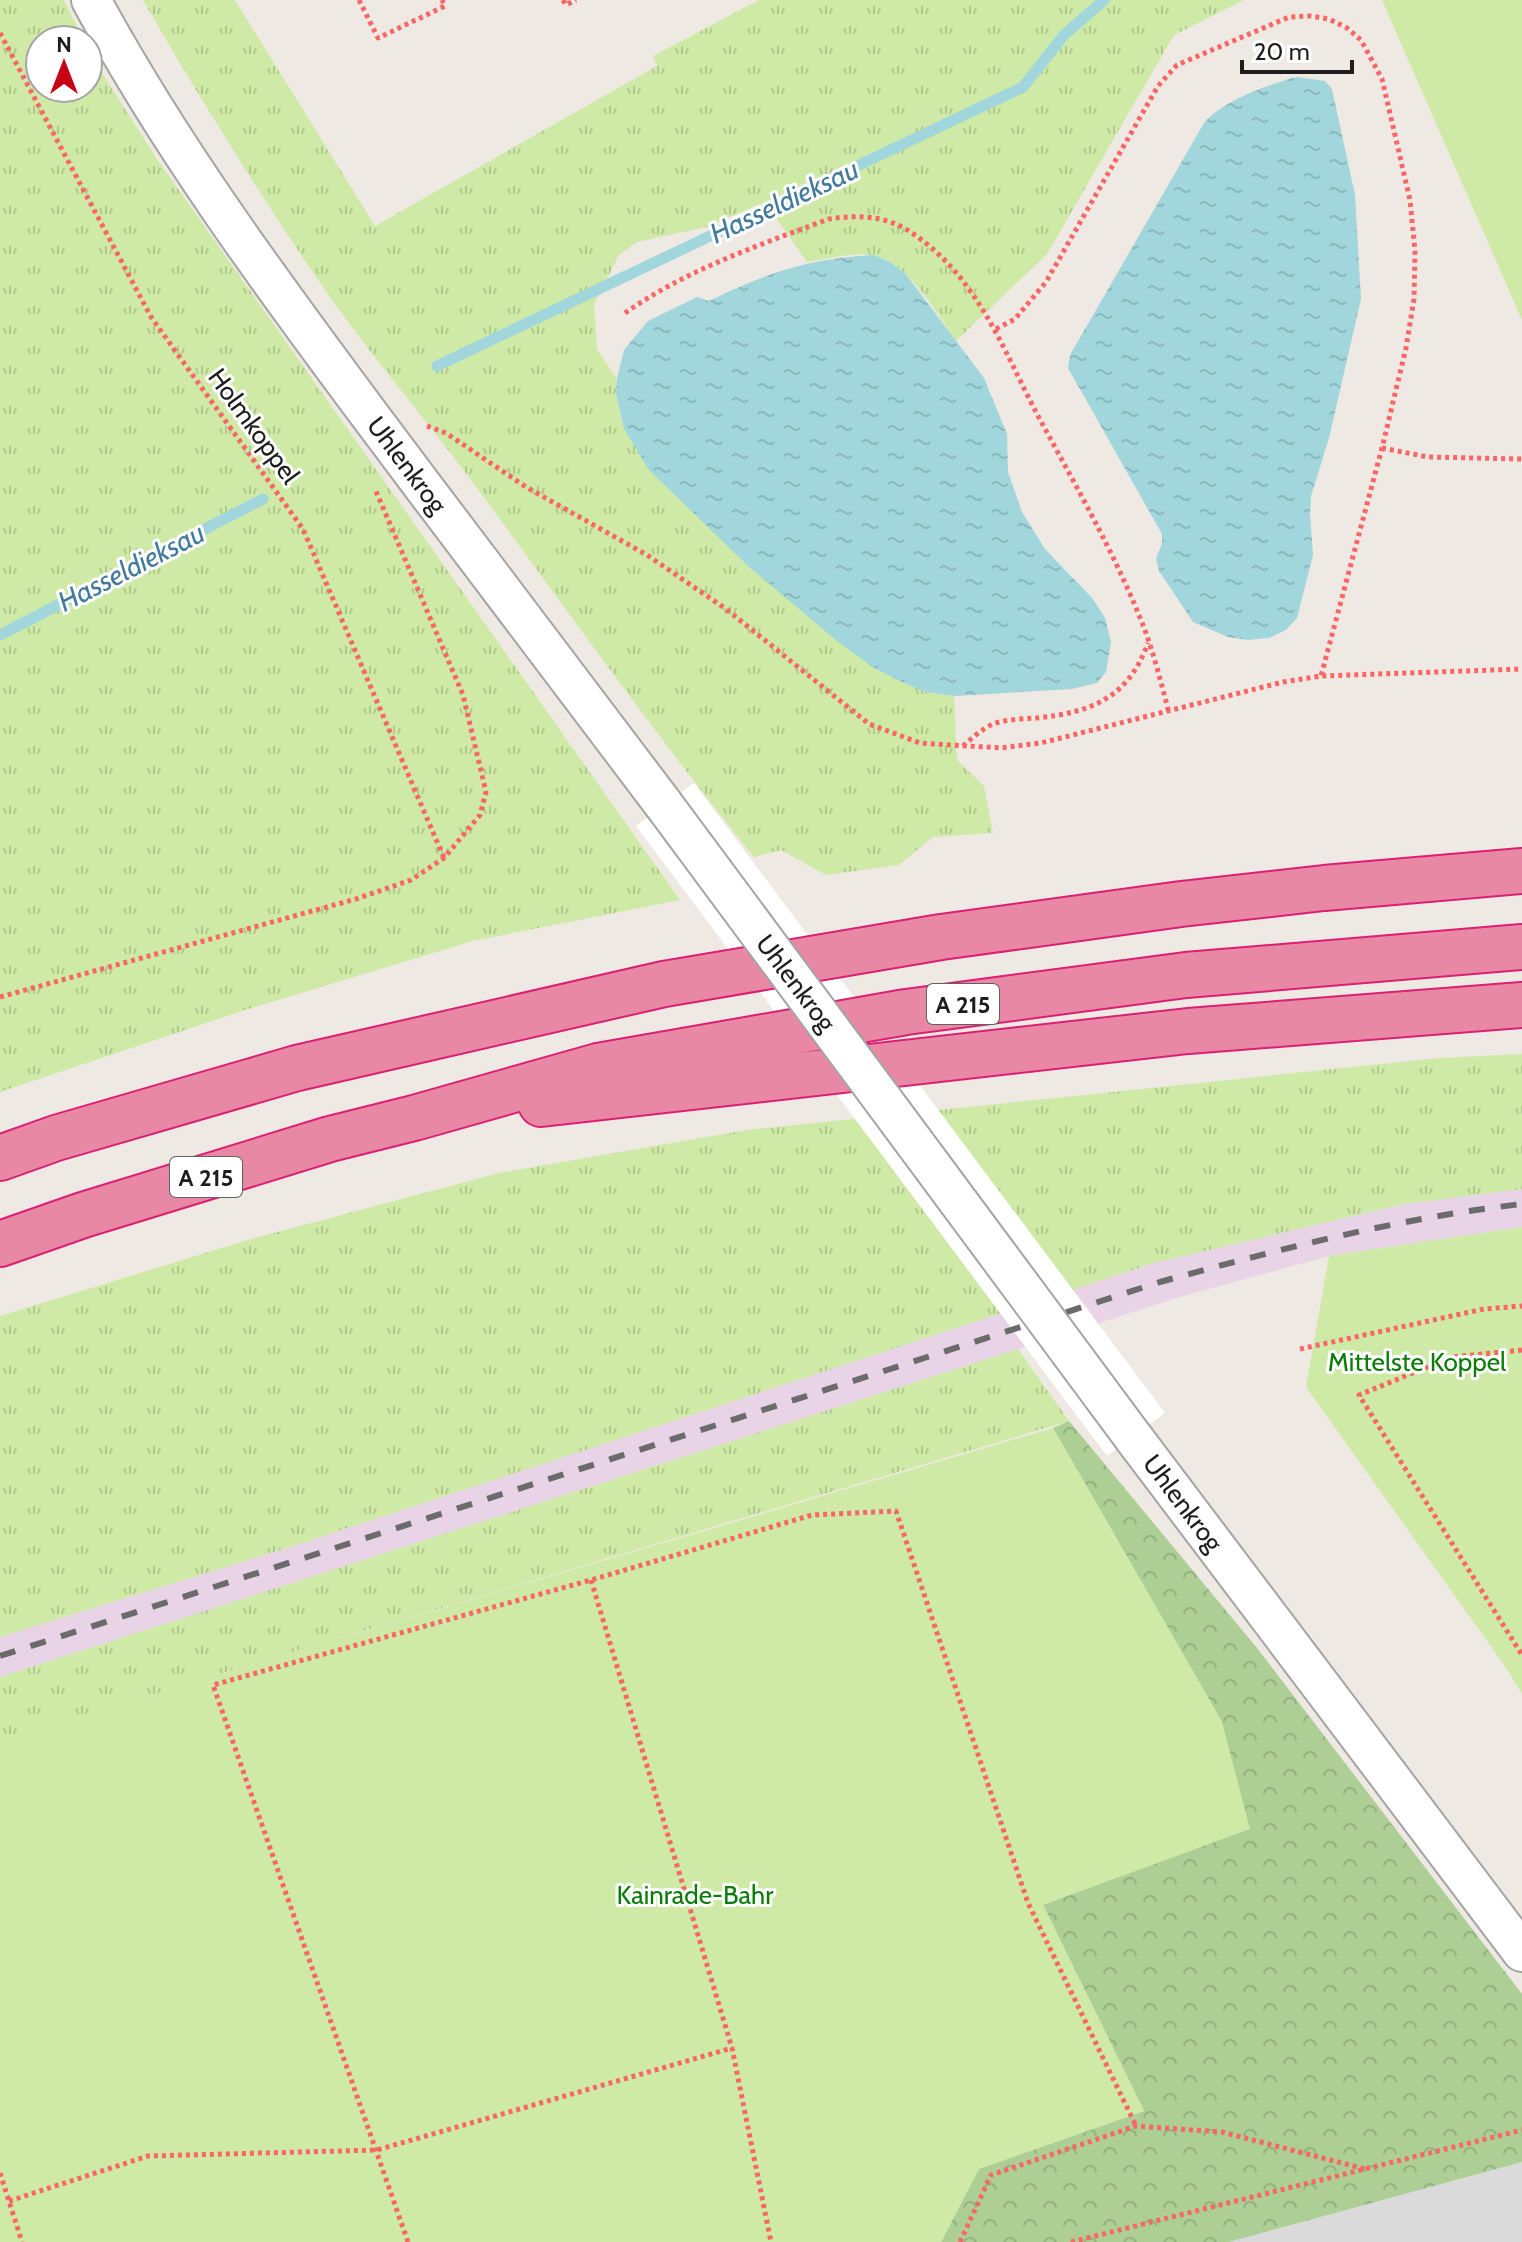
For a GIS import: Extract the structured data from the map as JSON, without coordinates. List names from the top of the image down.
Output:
{
  "streets": {
    "highway": ["A 215"],
    "street": ["Uhlenkrog"],
    "path": ["Holmkoppel"]
  },
  "water": ["Hasseldieksau"],
  "parks": ["Mittelste Koppel", "Kainrade-Bahr"],
  "scale_bar": "20 m",
  "north": "top"
}
